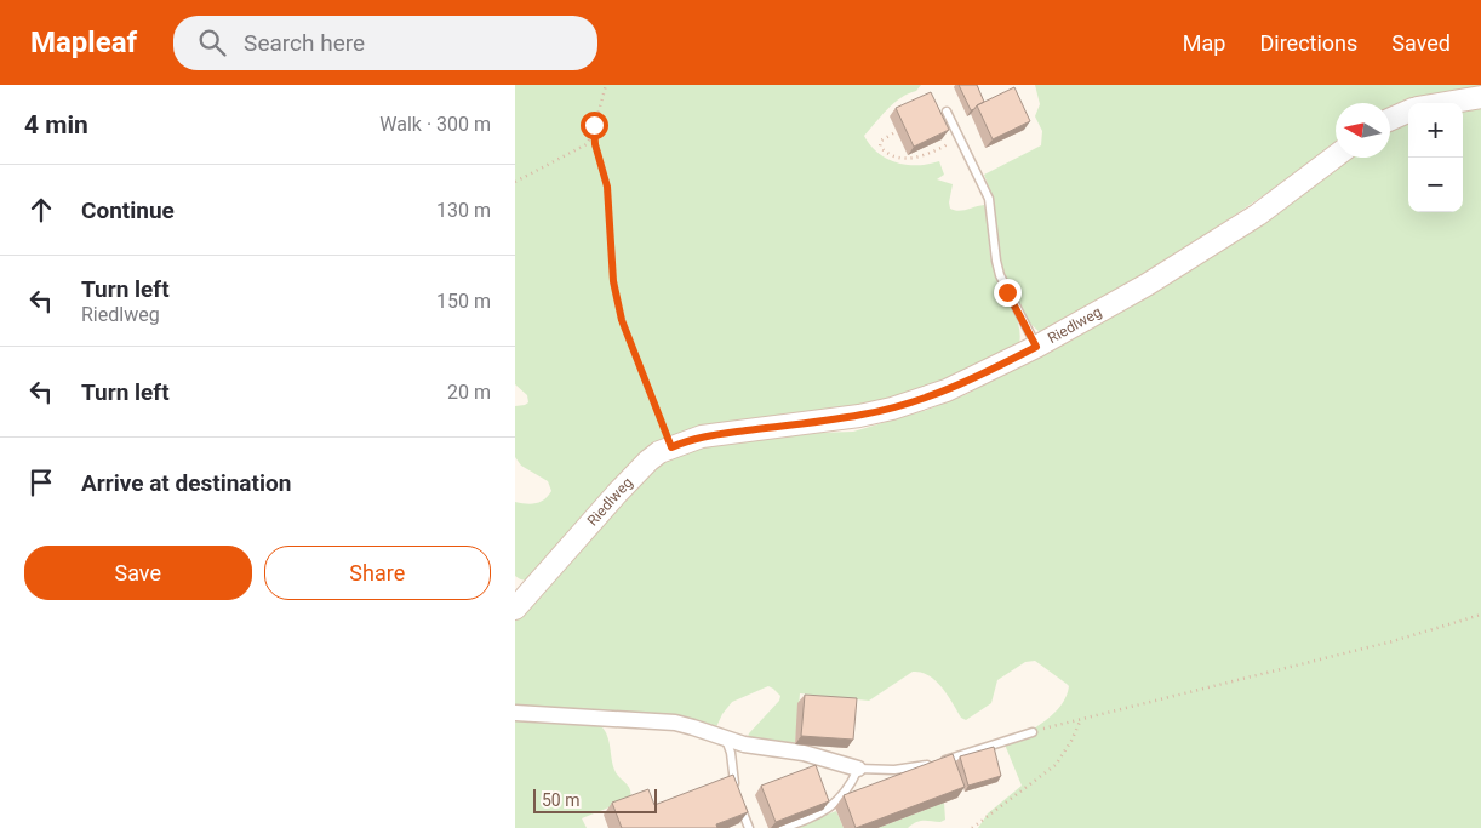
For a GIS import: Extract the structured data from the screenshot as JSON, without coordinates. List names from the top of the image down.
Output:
{
  "streets": {
    "street": ["Riedlweg"]
  },
  "scale_bar": "50 m",
  "north": "left",
  "page": {
    "header": "Mapleaf",
    "search": "Search here",
    "nav": ["Map", "Directions", "Saved"],
    "heading": ["4 min", "Walk · 300 m"],
    "map_buttons": ["+", "−"],
    "list": [
      ["Continue", "130 m"],
      ["Turn left", "Riedlweg", "150 m"],
      ["Turn left", "20 m"],
      "Arrive at destination"
    ],
    "buttons": ["Save", "Share"],
    "scale": "50 m"
  }
}
